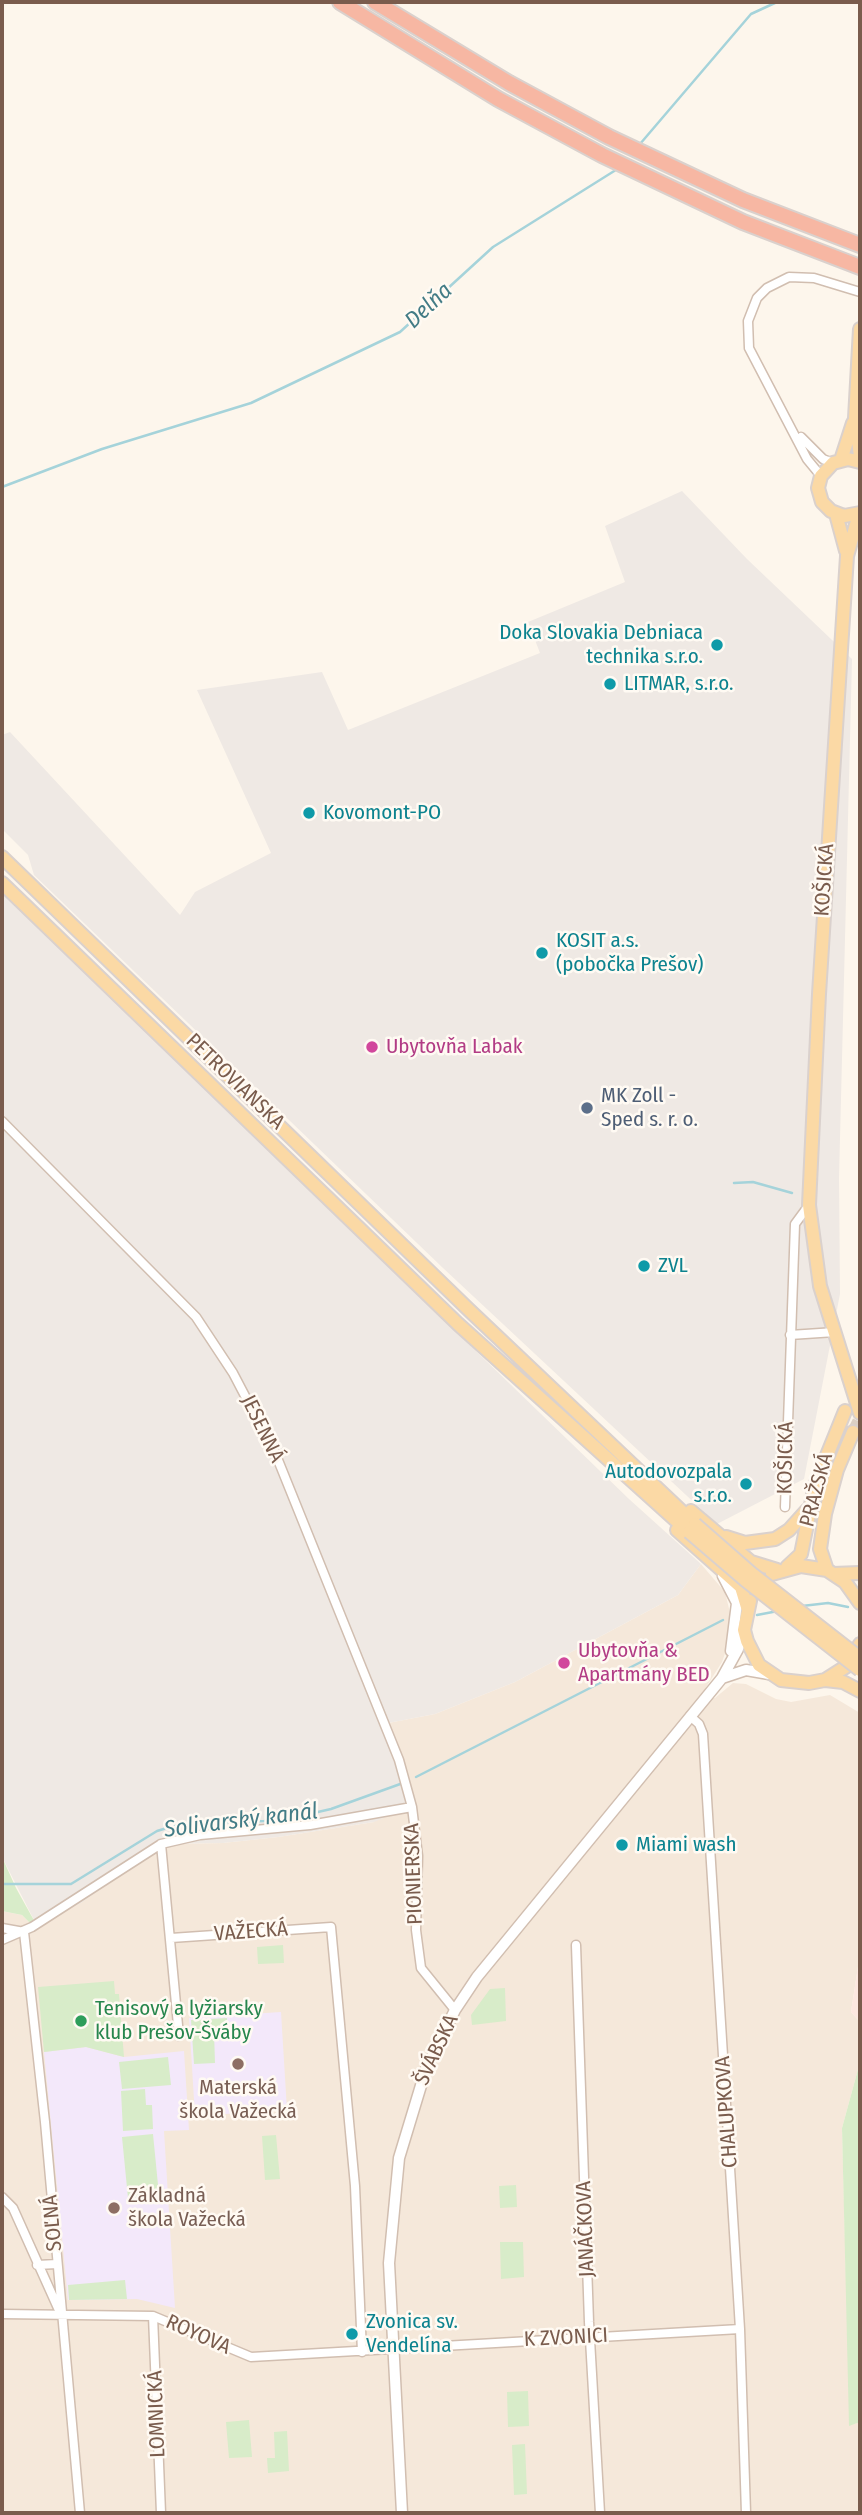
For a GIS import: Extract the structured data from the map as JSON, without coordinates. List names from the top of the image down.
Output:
{
  "streets": {
    "main road": ["KOŠICKÁ", "PETROVIANSKA", "PRAŽSKÁ"],
    "street": [
      "JESENNÁ",
      "PIONIERSKA",
      "VAŽECKÁ",
      "ŠVÁBSKA",
      "CHALUPKOVA",
      "SOĽNÁ",
      "JANÁČKOVA",
      "ROYOVA",
      "K ZVONICI",
      "LOMNICKÁ"
    ]
  },
  "crossings": [
    ["JESENNÁ", "PIONIERSKA"],
    ["PIONIERSKA", "ŠVÁBSKA"],
    ["PIONIERSKA", "SOĽNÁ"],
    ["VAŽECKÁ", "ROYOVA"],
    ["ŠVÁBSKA", "CHALUPKOVA"],
    ["ŠVÁBSKA", "ROYOVA"],
    ["ŠVÁBSKA", "K ZVONICI"],
    ["CHALUPKOVA", "K ZVONICI"],
    ["SOĽNÁ", "ROYOVA"],
    ["JANÁČKOVA", "K ZVONICI"],
    ["ROYOVA", "K ZVONICI"],
    ["ROYOVA", "LOMNICKÁ"]
  ],
  "water": ["Delňa", "Solivarský kanál"],
  "places": [
    "Doka Slovakia Debniaca technika s.r.o.",
    "LITMAR, s.r.o.",
    "Kovomont-PO",
    "KOSIT a.s. (pobočka Prešov)",
    "Ubytovňa Labak",
    "MK Zoll - Sped s. r. o.",
    "ZVL",
    "Autodovozpala s.r.o.",
    "Ubytovňa & Apartmány BED",
    "Miami wash",
    "Tenisový a lyžiarsky klub Prešov-Šváby",
    "Materská škola Važecká",
    "Základná škola Važecká",
    "Zvonica sv. Vendelína"
  ]
}
